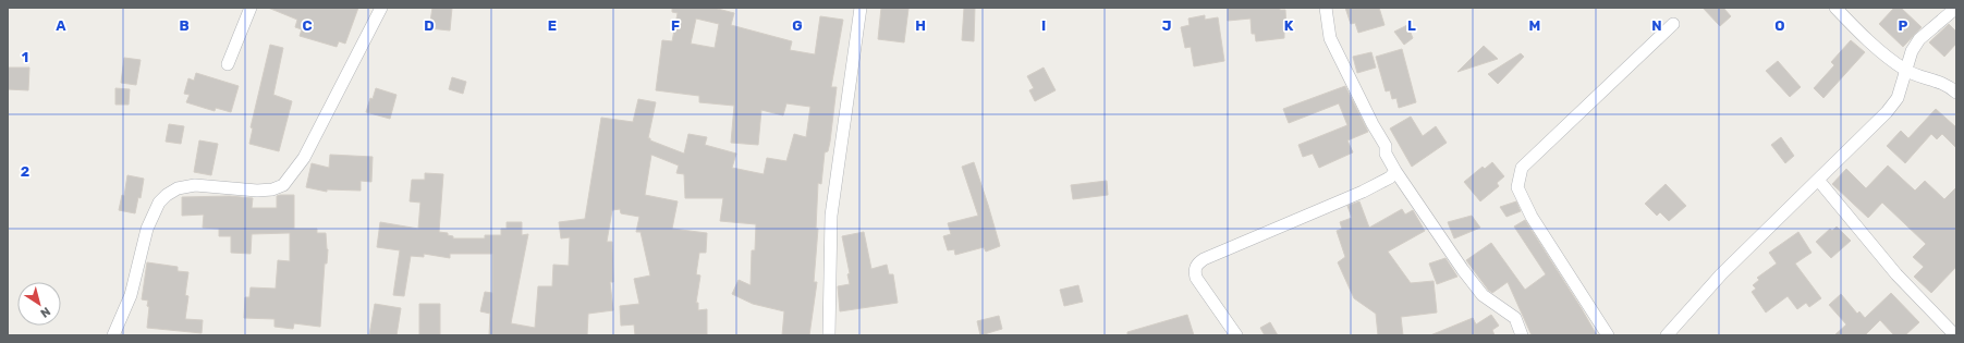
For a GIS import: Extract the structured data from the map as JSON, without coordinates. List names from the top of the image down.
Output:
{
  "north": "bottom right",
  "grid": {
    "columns": [
      "A",
      "B",
      "C",
      "D",
      "E",
      "F",
      "G",
      "H",
      "I",
      "J",
      "K",
      "L",
      "M",
      "N",
      "O",
      "P"
    ],
    "rows": ["1", "2"]
  }
}
